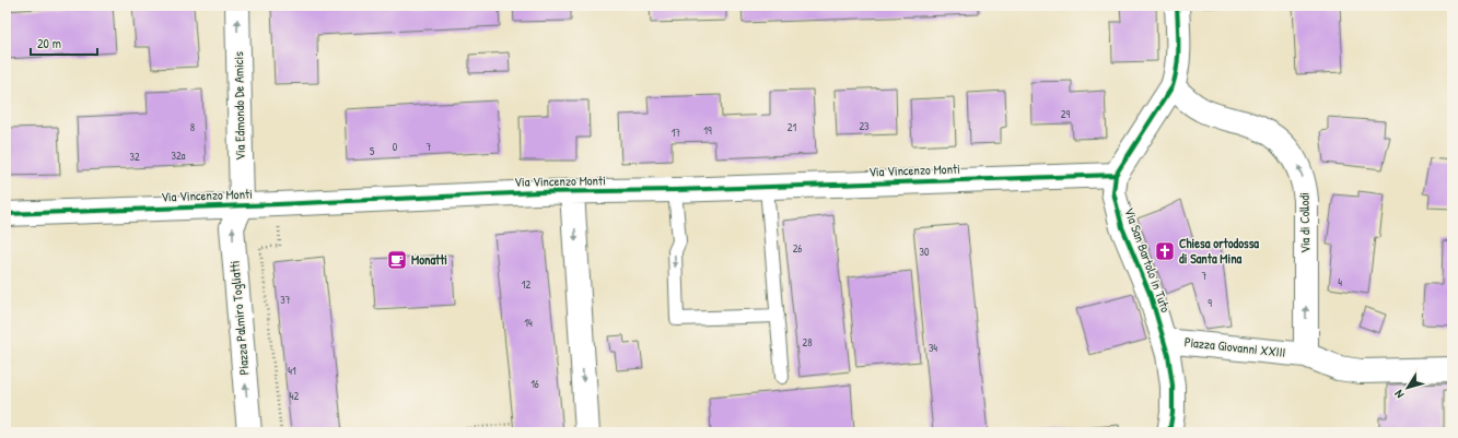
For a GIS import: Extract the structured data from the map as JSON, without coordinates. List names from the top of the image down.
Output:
{
  "streets": {
    "street": [
      "Via Edmondo De Amicis",
      "Via Vincenzo Monti",
      "Via di Collodi",
      "Via San Bartolo in Tuto",
      "Piazza Palmiro Togliatti",
      "Piazza Giovanni XXIII"
    ]
  },
  "crossings": [
    ["Via Edmondo De Amicis", "Via Vincenzo Monti"],
    ["Via Edmondo De Amicis", "Piazza Palmiro Togliatti"],
    ["Via Vincenzo Monti", "Via San Bartolo in Tuto"],
    ["Via Vincenzo Monti", "Piazza Palmiro Togliatti"],
    ["Via di Collodi", "Via San Bartolo in Tuto"],
    ["Via di Collodi", "Piazza Giovanni XXIII"],
    ["Via San Bartolo in Tuto", "Piazza Giovanni XXIII"]
  ],
  "one_way": ["Via Edmondo De Amicis", "Via di Collodi", "Piazza Palmiro Togliatti"],
  "places": {
    "church": ["Chiesa ortodossa di Santa Mina"],
    "cafe": ["Monatti"]
  },
  "house_numbers": [
    "29",
    "23",
    "8",
    "21",
    "19",
    "17",
    "0",
    "7",
    "5",
    "32a",
    "32",
    "26",
    "30",
    "7",
    "4",
    "12",
    "37",
    "9",
    "14",
    "28",
    "34",
    "41",
    "16",
    "42"
  ],
  "scale_bar": "20 m",
  "north": "bottom left"
}
